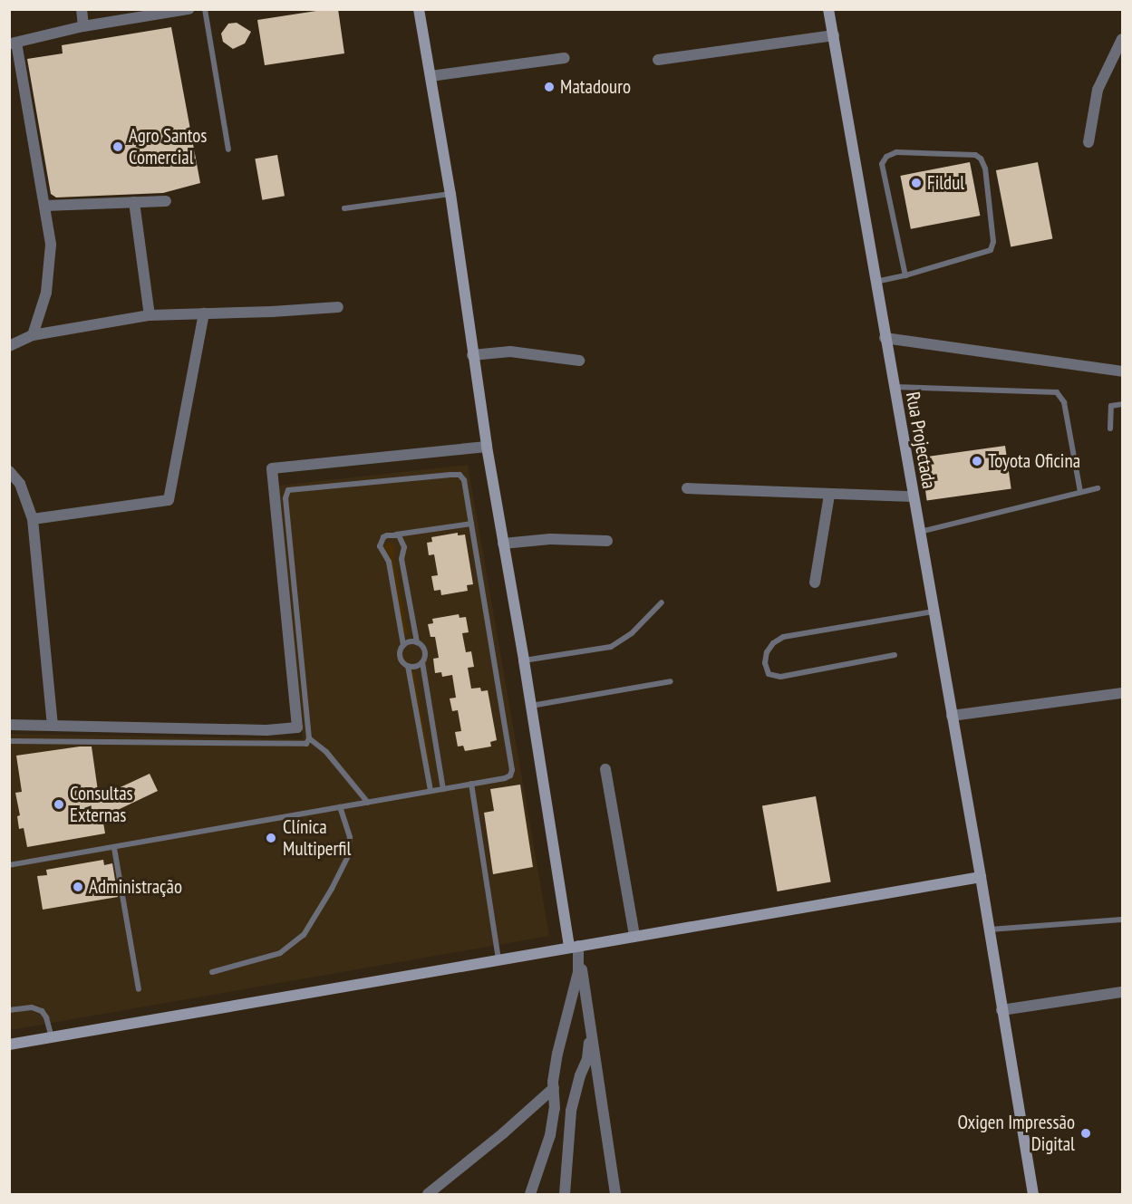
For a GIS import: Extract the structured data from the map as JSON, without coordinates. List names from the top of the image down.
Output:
{
  "streets": {
    "street": ["Rua Projectada"]
  },
  "places": [
    "Matadouro",
    "Agro Santos Comercial",
    "Fildul",
    "Toyota Oficina",
    "Consultas Externas",
    "Clínica Multiperfil",
    "Administração",
    "Oxigen Impressão Digital"
  ]
}
